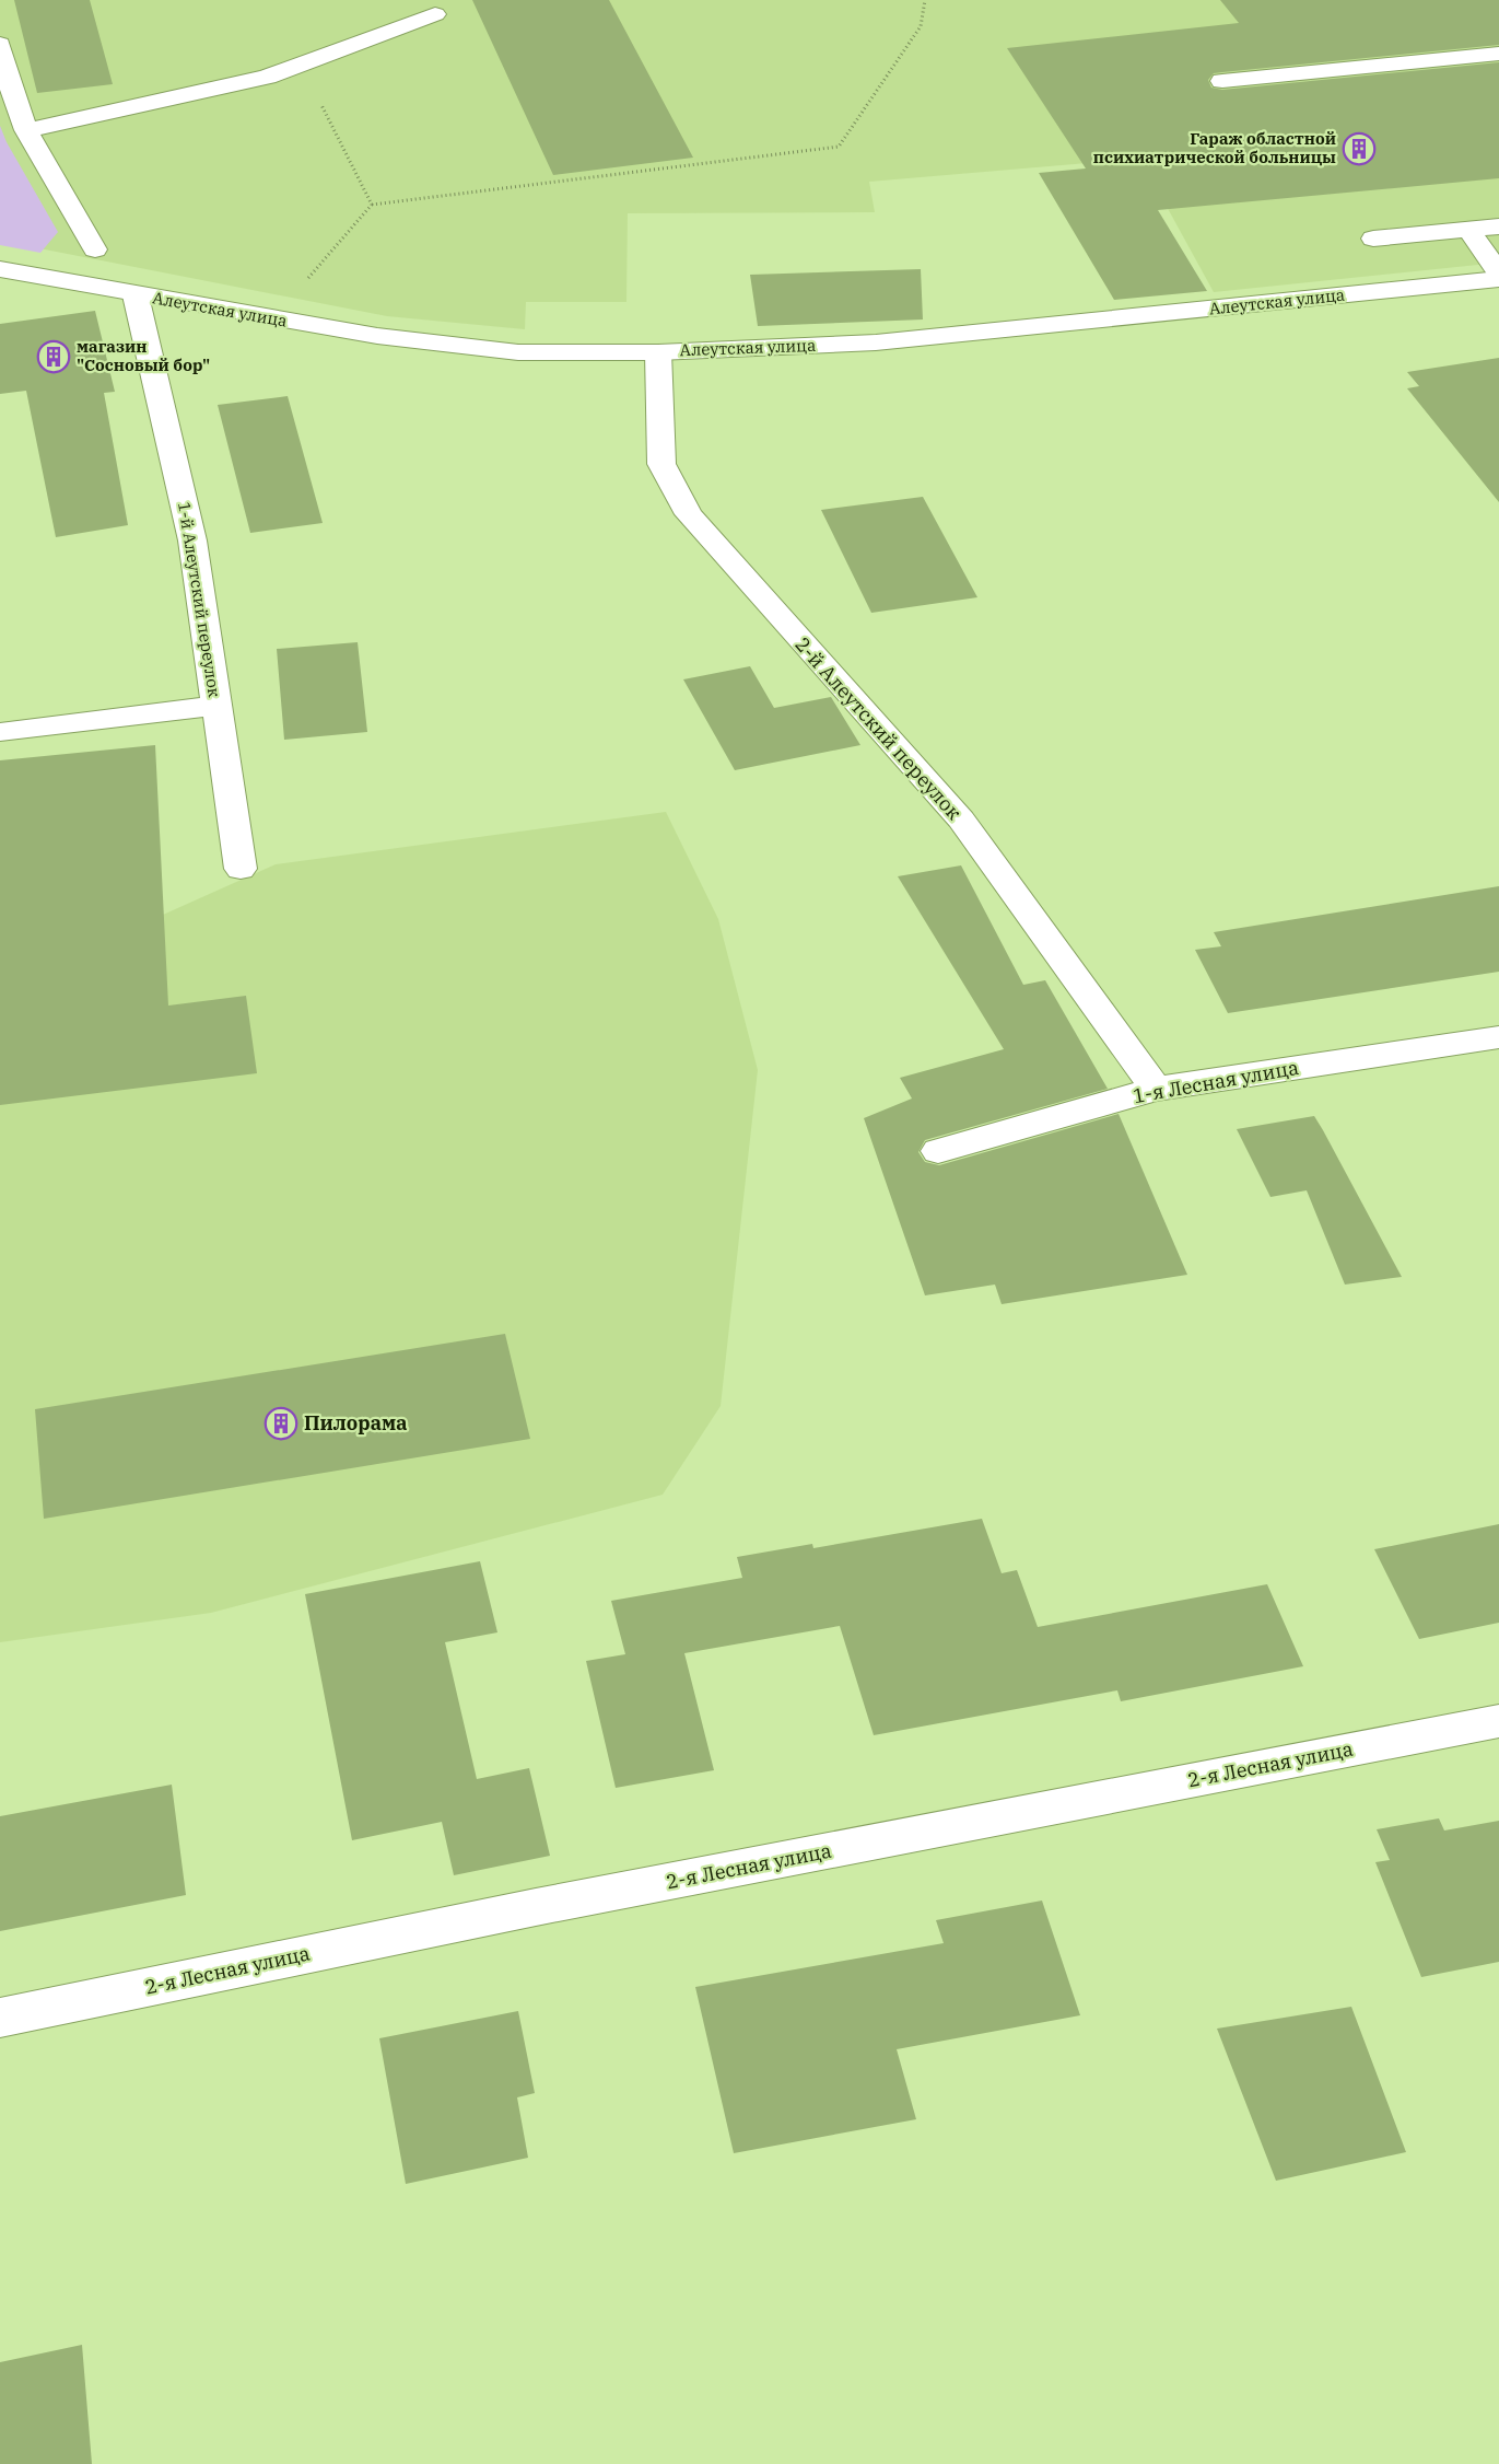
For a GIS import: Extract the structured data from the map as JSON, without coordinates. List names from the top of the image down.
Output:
{
  "streets": {
    "street": [
      "Алеутская улица",
      "1-й Алеутский переулок",
      "2-й Алеутский переулок",
      "1-я Лесная улица",
      "2-я Лесная улица"
    ]
  },
  "crossings": [
    ["Алеутская улица", "1-й Алеутский переулок"],
    ["Алеутская улица", "2-й Алеутский переулок"],
    ["2-й Алеутский переулок", "1-я Лесная улица"]
  ],
  "places": {
    "building": ["Гараж областной психиатрической больницы", "магазин \"Сосновый бор\"", "Пилорама"]
  }
}
